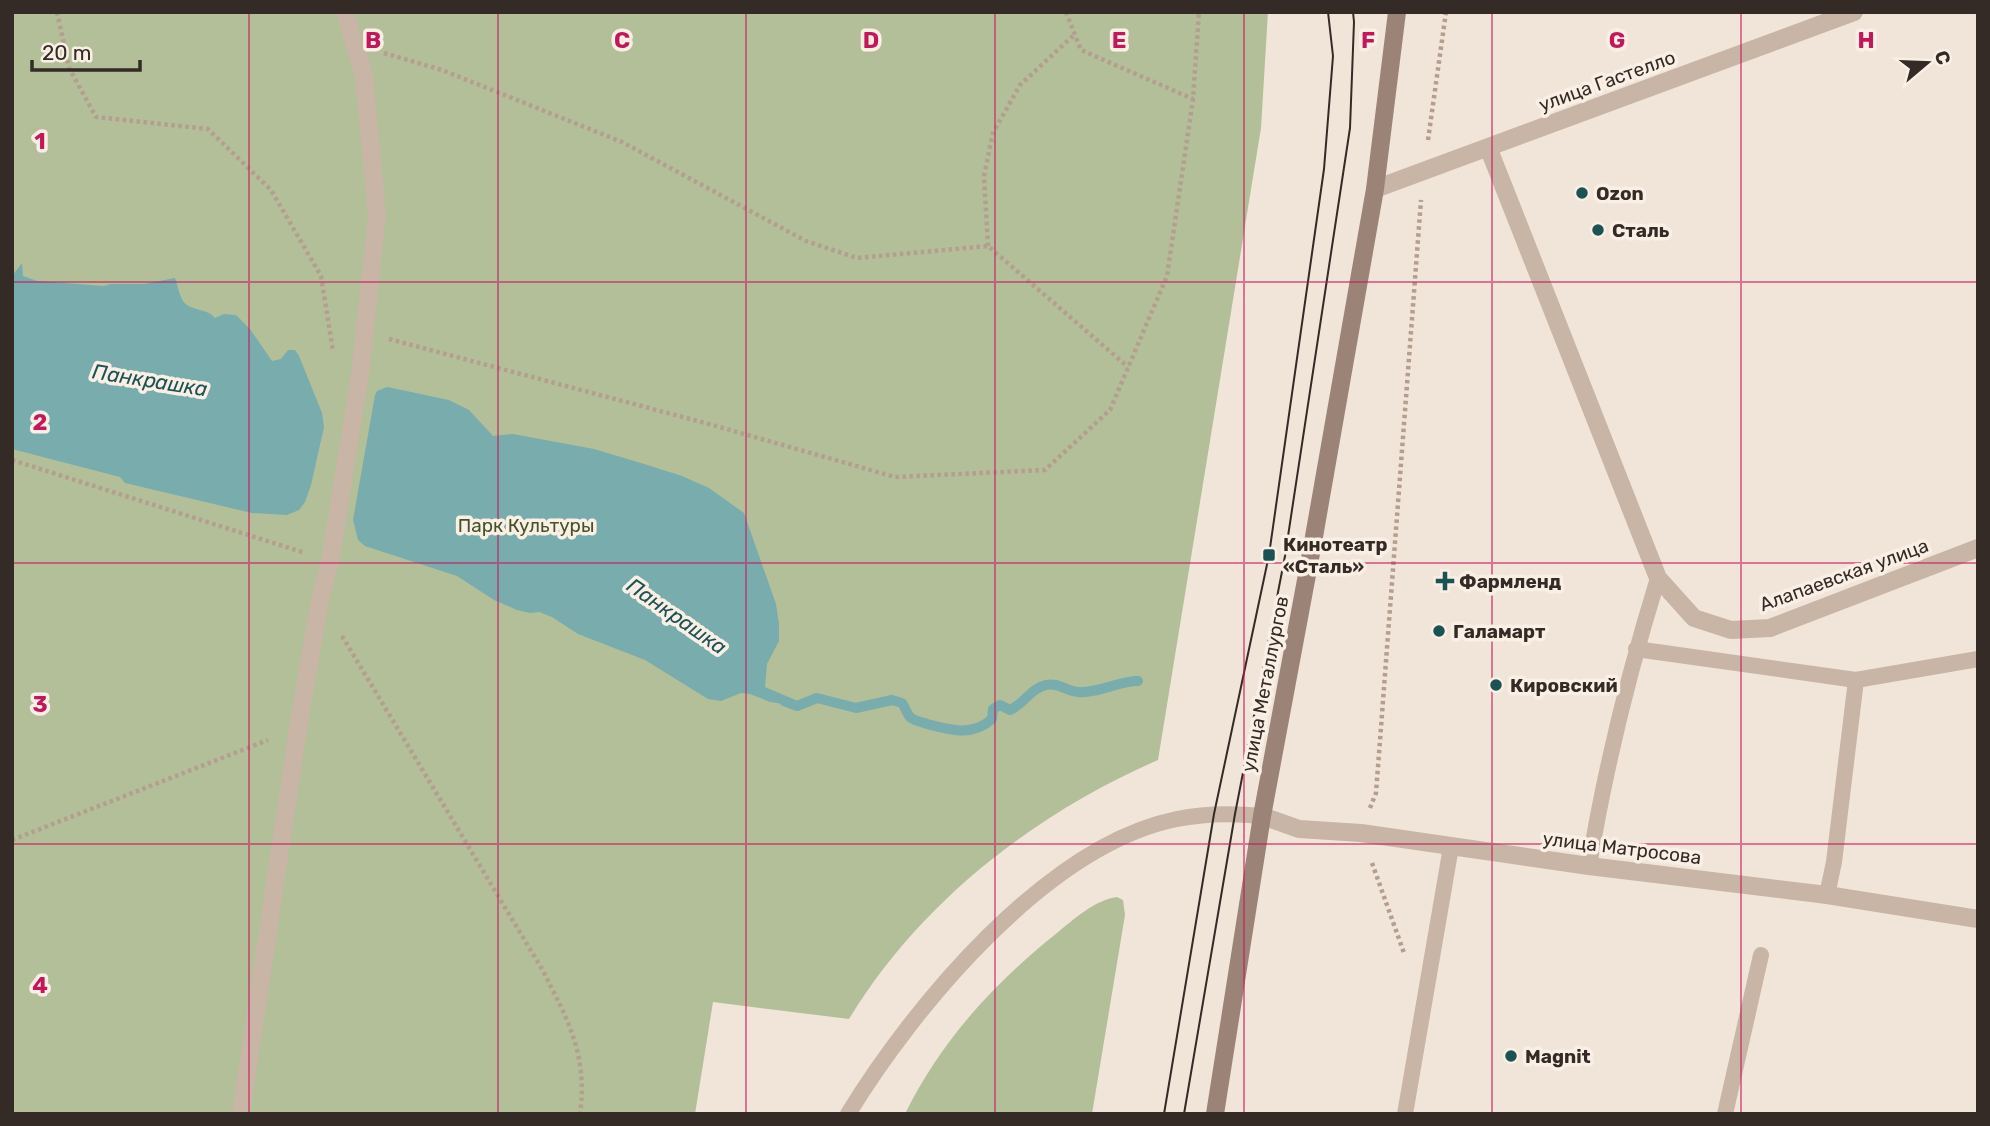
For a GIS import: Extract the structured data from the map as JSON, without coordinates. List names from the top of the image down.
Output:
{
  "streets": {
    "main road": ["улица Металлургов"],
    "street": ["улица Гастелло", "Алапаевская улица", "улица Матросова"]
  },
  "crossings": [
    ["улица Гастелло", "улица Металлургов"],
    ["улица Металлургов", "улица Матросова"]
  ],
  "water": ["Панкрашка"],
  "parks": ["Парк Культуры"],
  "places": {
    "other": [
      "Ozon",
      "Сталь",
      "Галамарт",
      "Кировский",
      "Magnit"
    ],
    "transit": ["Кинотеатр «Сталь»"],
    "health": ["Фармленд"]
  },
  "scale_bar": "20 m",
  "north": "right",
  "grid": {
    "columns": [
      "B",
      "C",
      "D",
      "E",
      "F",
      "G",
      "H"
    ],
    "rows": [
      "1",
      "2",
      "3",
      "4"
    ]
  }
}
